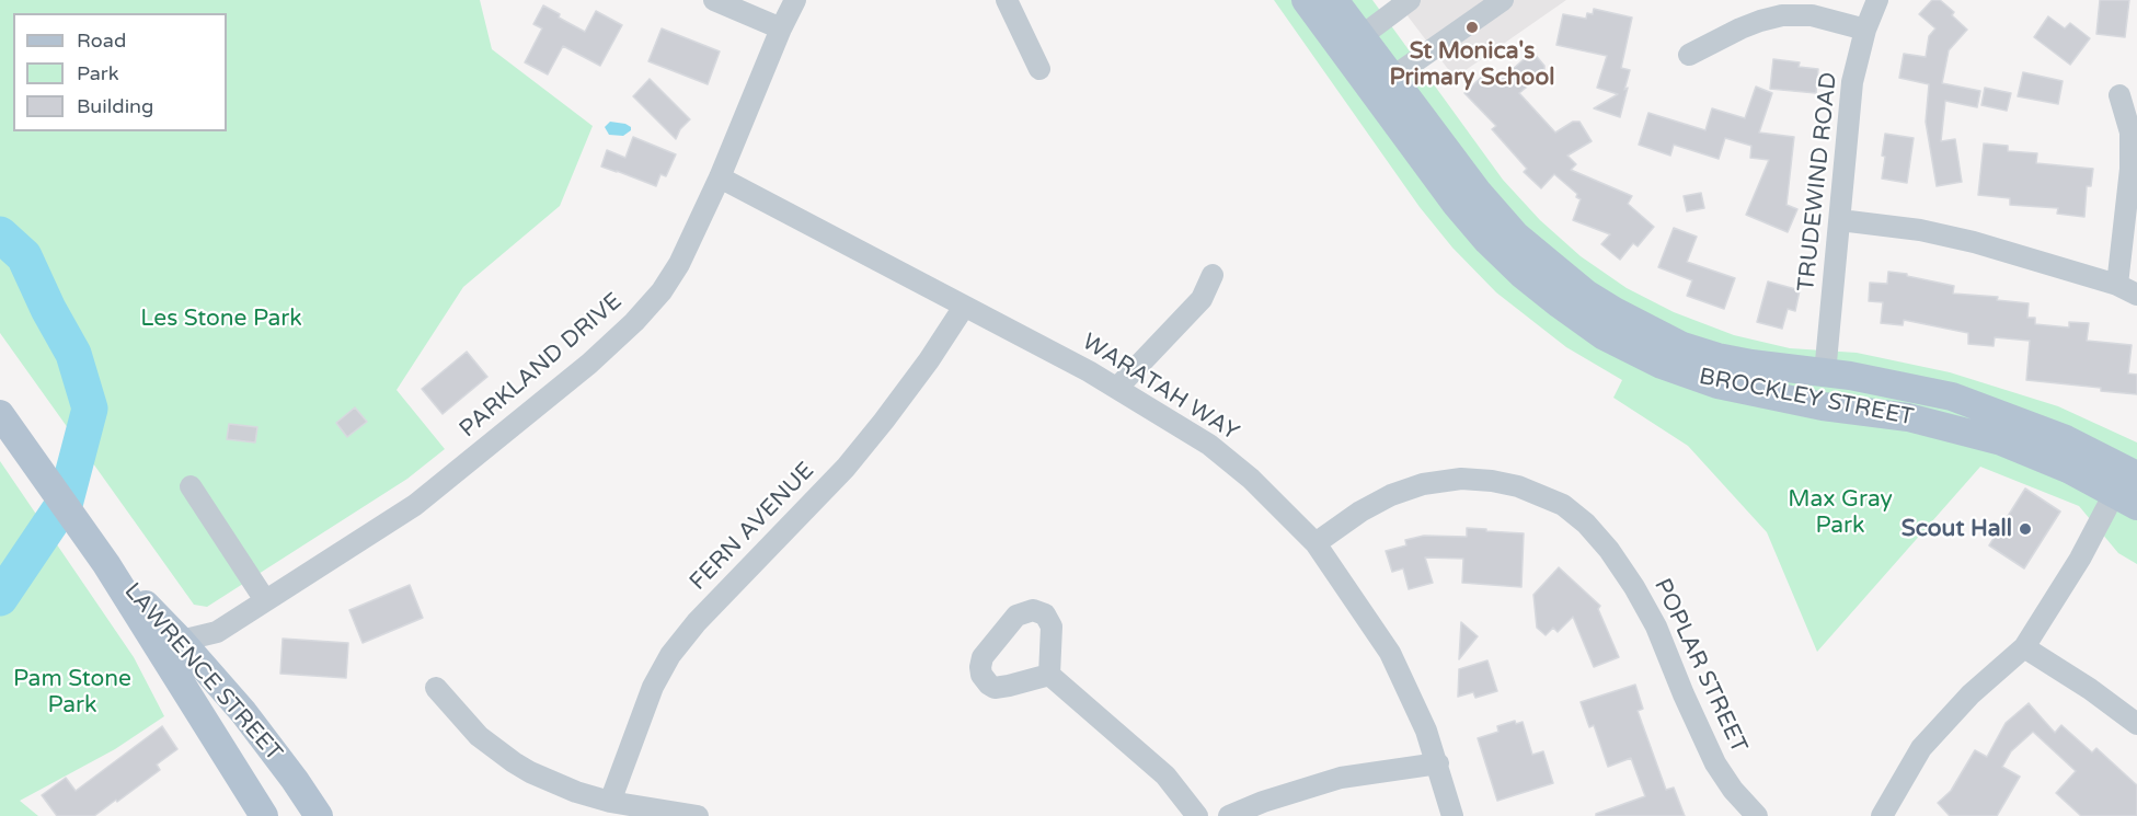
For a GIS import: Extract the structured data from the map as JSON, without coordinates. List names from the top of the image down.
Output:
{
  "streets": {
    "main road": ["BROCKLEY STREET", "LAWRENCE STREET"],
    "street": [
      "TRUDEWIND ROAD",
      "PARKLAND DRIVE",
      "WARATAH WAY",
      "FERN AVENUE",
      "POPLAR STREET"
    ]
  },
  "crossings": [
    ["TRUDEWIND ROAD", "BROCKLEY STREET"],
    ["PARKLAND DRIVE", "WARATAH WAY"],
    ["PARKLAND DRIVE", "LAWRENCE STREET"],
    ["WARATAH WAY", "FERN AVENUE"],
    ["WARATAH WAY", "POPLAR STREET"]
  ],
  "parks": ["Les Stone Park", "Max Gray Park", "Pam Stone Park"],
  "places": ["St Monica's Primary School", "Scout Hall"],
  "legend": ["Road", "Park", "Building"]
}
